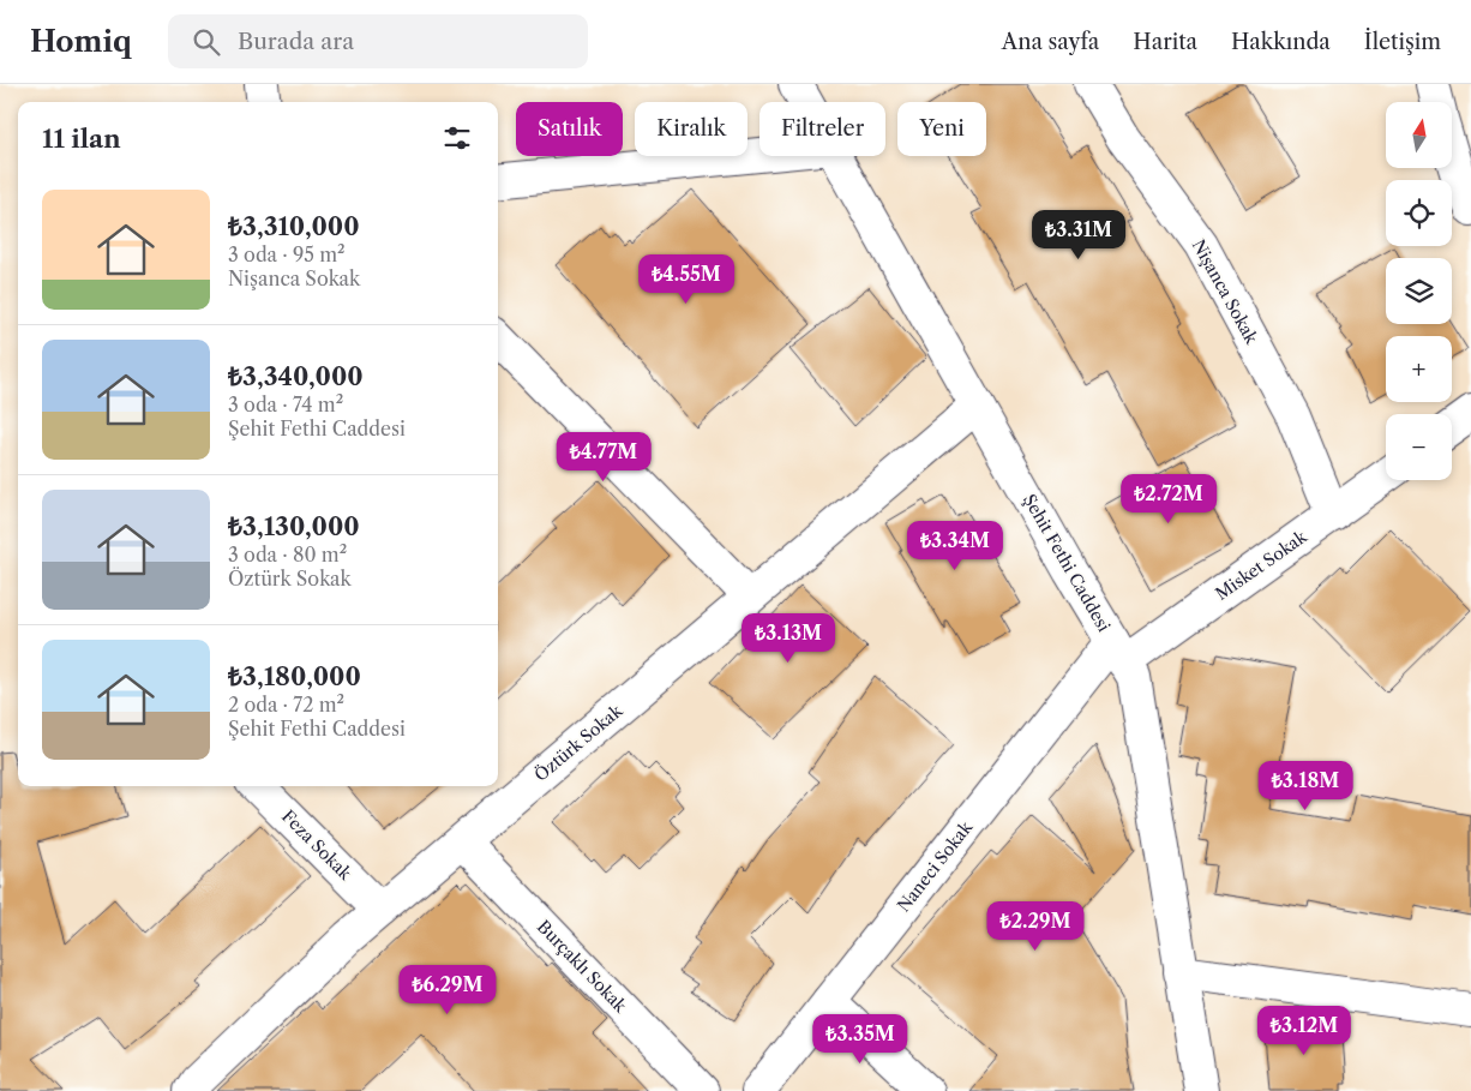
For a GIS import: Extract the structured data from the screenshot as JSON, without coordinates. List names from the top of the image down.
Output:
{
  "streets": {
    "street": [
      "Nişanca Sokak",
      "Şehit Fethi Caddesi",
      "Misket Sokak",
      "Öztürk Sokak",
      "Feza Sokak",
      "Naneci Sokak",
      "Burçaklı Sokak"
    ]
  },
  "crossings": [
    ["Nişanca Sokak", "Misket Sokak"],
    ["Şehit Fethi Caddesi", "Misket Sokak"],
    ["Şehit Fethi Caddesi", "Öztürk Sokak"],
    ["Şehit Fethi Caddesi", "Naneci Sokak"],
    ["Misket Sokak", "Naneci Sokak"],
    ["Öztürk Sokak", "Feza Sokak"],
    ["Öztürk Sokak", "Burçaklı Sokak"]
  ],
  "north": "top",
  "page": {
    "header": "Homiq",
    "search": "Burada ara",
    "nav": [
      "Ana sayfa",
      "Harita",
      "Hakkında",
      "İletişim"
    ],
    "map_buttons": ["+", "−"],
    "chip": [
      "Satılık",
      "Kiralık",
      "Filtreler",
      "Yeni"
    ],
    "heading": "11 ilan",
    "list": [
      {
        "name": "₺3,310,000",
        "note": "3 oda · 95 m² · Nişanca Sokak"
      },
      {
        "name": "₺3,340,000",
        "note": "3 oda · 74 m² · Şehit Fethi Caddesi"
      },
      {
        "name": "₺3,130,000",
        "note": "3 oda · 80 m² · Öztürk Sokak"
      },
      {
        "name": "₺3,180,000",
        "note": "2 oda · 72 m² · Şehit Fethi Caddesi"
      }
    ],
    "price": [
      "₺3.31M",
      "₺4.55M",
      "₺4.77M",
      "₺2.72M",
      "₺3.34M",
      "₺3.13M",
      "₺3.18M",
      "₺2.29M",
      "₺6.29M",
      "₺3.12M",
      "₺3.35M"
    ]
  }
}
